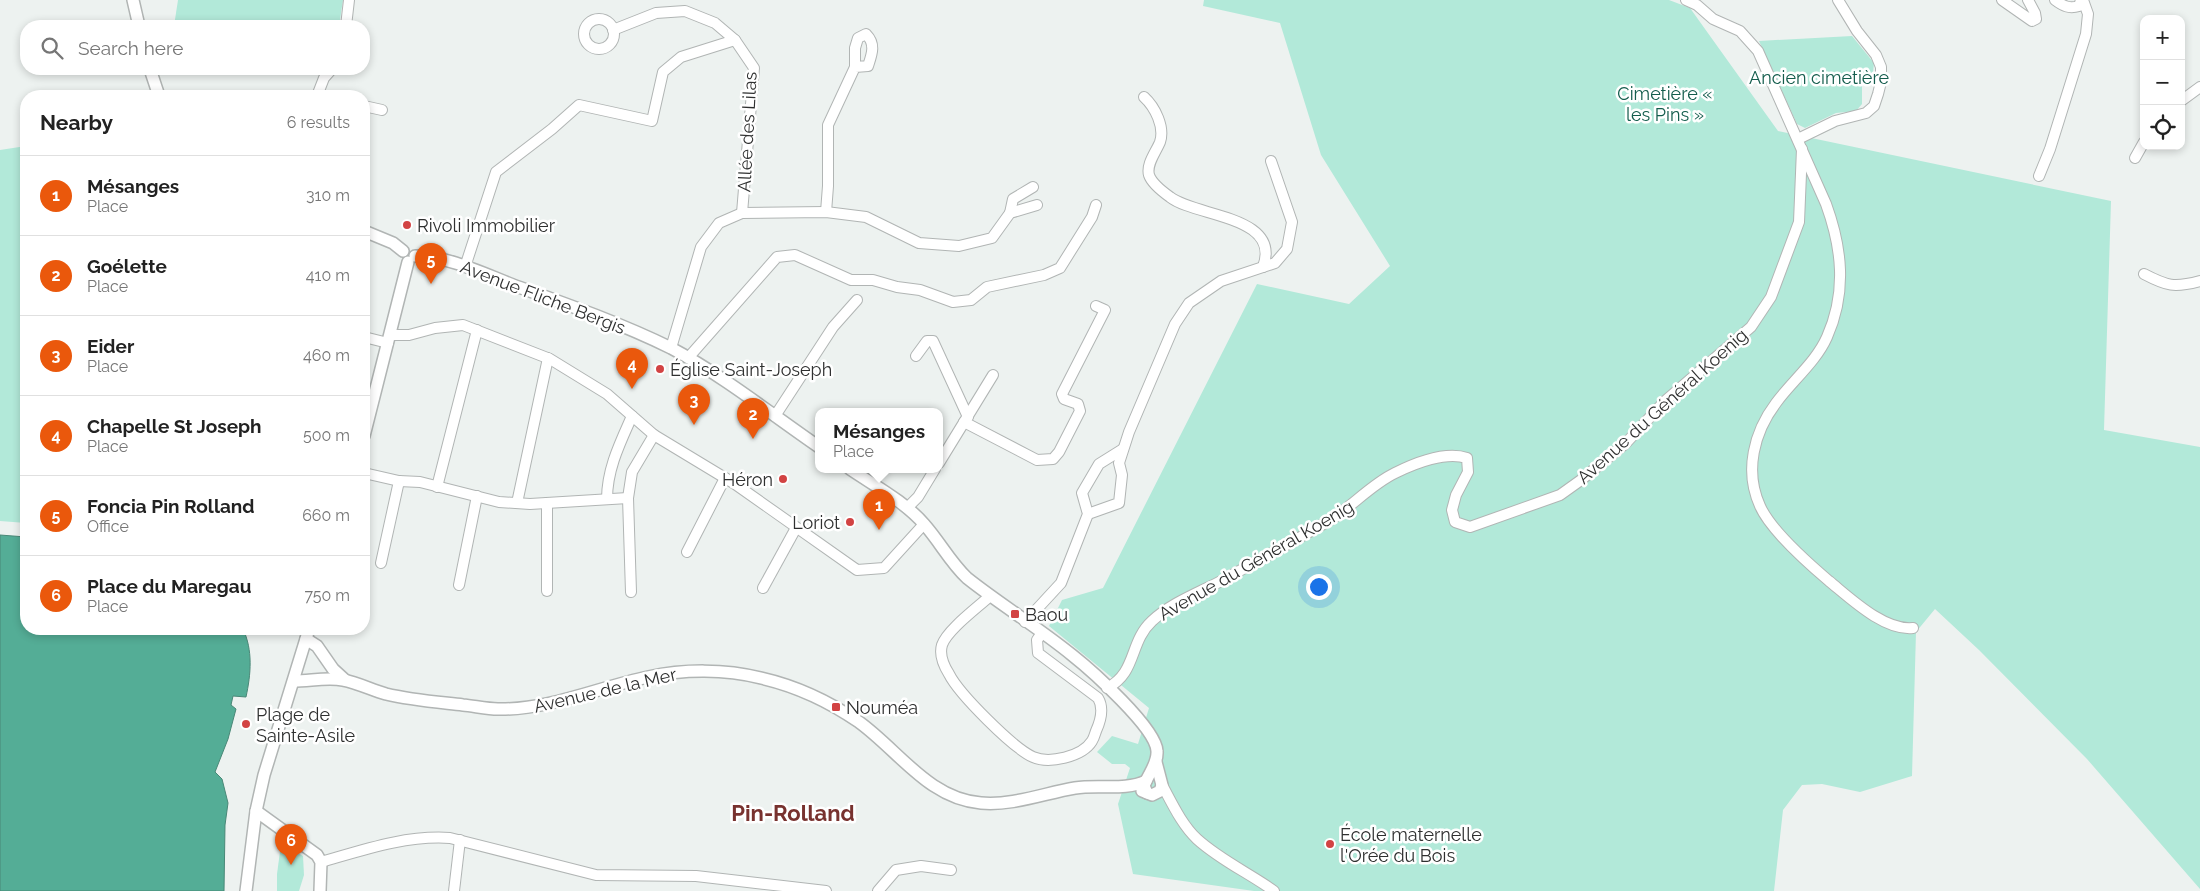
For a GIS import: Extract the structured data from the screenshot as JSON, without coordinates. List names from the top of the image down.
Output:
{
  "streets": {
    "street": [
      "Allée des Lilas",
      "Avenue Fliche Bergis",
      "Avenue du Général Koenig",
      "Avenue de la Mer"
    ]
  },
  "districts": ["Pin-Rolland"],
  "parks": ["Ancien cimetière", "Cimetière « les Pins »"],
  "places": {
    "other": [
      "Rivoli Immobilier",
      "Église Saint-Joseph",
      "Héron",
      "Loriot",
      "Plage de Sainte-Asile",
      "École maternelle l'Orée du Bois"
    ],
    "transit": ["Baou", "Nouméa"]
  },
  "page": {
    "map_buttons": ["+", "−"],
    "search": "Search here",
    "heading": ["Nearby", "6 results"],
    "list": [
      {
        "mark": "1",
        "name": "Mésanges",
        "note": "Place",
        "value": "310 m"
      },
      {
        "mark": "2",
        "name": "Goélette",
        "note": "Place",
        "value": "410 m"
      },
      {
        "mark": "3",
        "name": "Eider",
        "note": "Place",
        "value": "460 m"
      },
      {
        "mark": "4",
        "name": "Chapelle St Joseph",
        "note": "Place",
        "value": "500 m"
      },
      {
        "mark": "5",
        "name": "Foncia Pin Rolland",
        "note": "Office",
        "value": "660 m"
      },
      {
        "mark": "6",
        "name": "Place du Maregau",
        "note": "Place",
        "value": "750 m"
      }
    ],
    "pins": [
      "5",
      "4",
      "3",
      "2",
      "1",
      "6"
    ],
    "popup": ["Mésanges", "Place"]
  }
}
